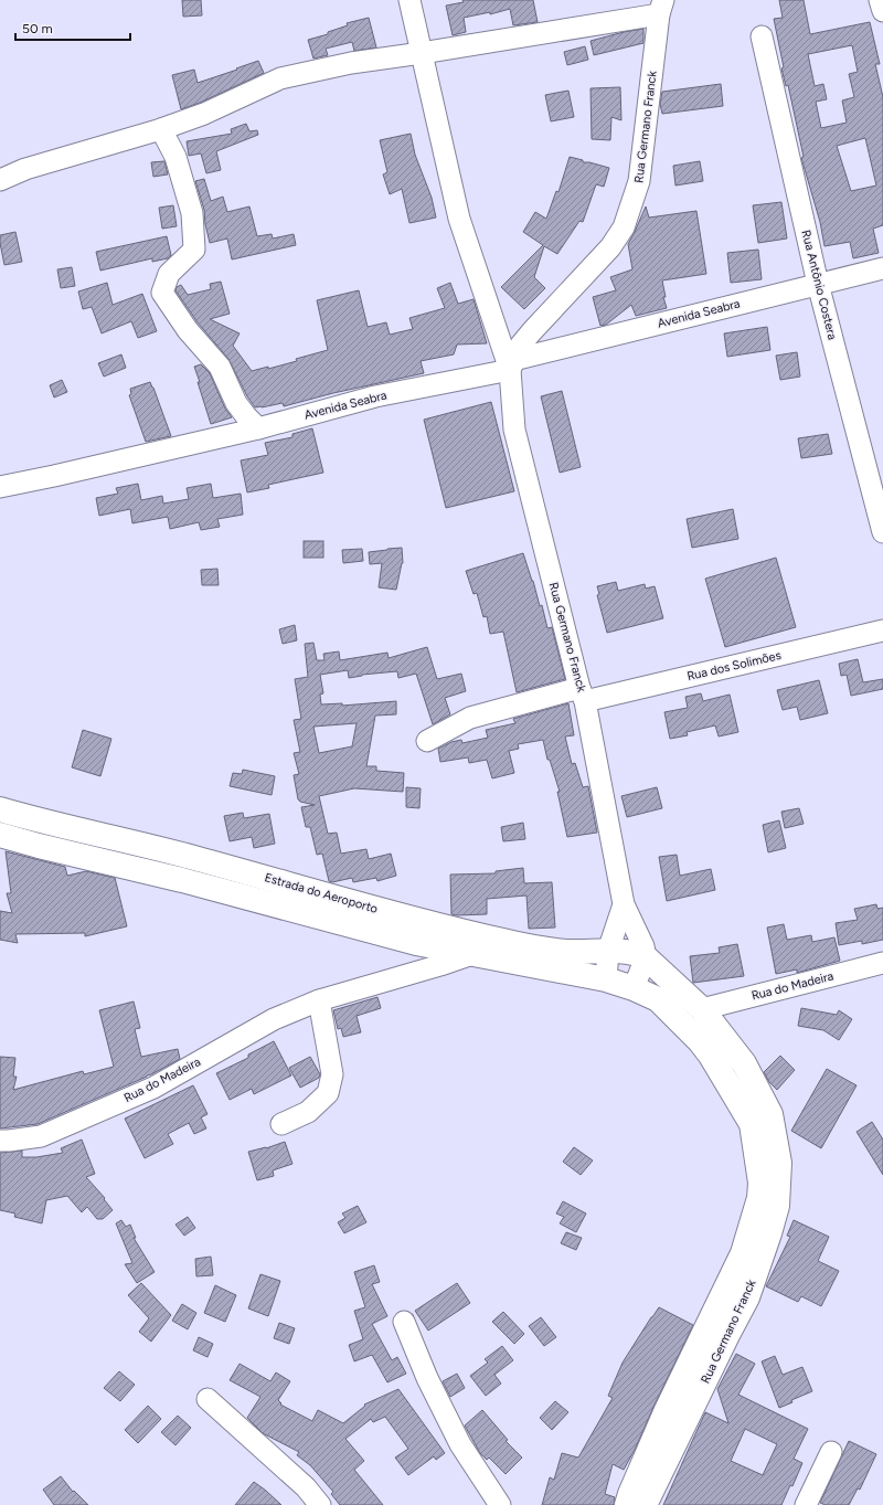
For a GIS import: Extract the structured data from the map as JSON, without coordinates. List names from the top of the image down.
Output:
{
  "streets": {
    "main road": ["Rua Germano Franck", "Estrada do Aeroporto"],
    "street": [
      "Rua Antônio Costera",
      "Avenida Seabra",
      "Rua dos Solimões",
      "Rua do Madeira"
    ]
  },
  "crossings": [
    ["Rua Germano Franck", "Avenida Seabra"],
    ["Rua Germano Franck", "Rua dos Solimões"],
    ["Rua Germano Franck", "Estrada do Aeroporto"],
    ["Rua Germano Franck", "Rua do Madeira"],
    ["Rua Antônio Costera", "Avenida Seabra"],
    ["Estrada do Aeroporto", "Rua do Madeira"]
  ],
  "scale_bar": "50 m"
}
